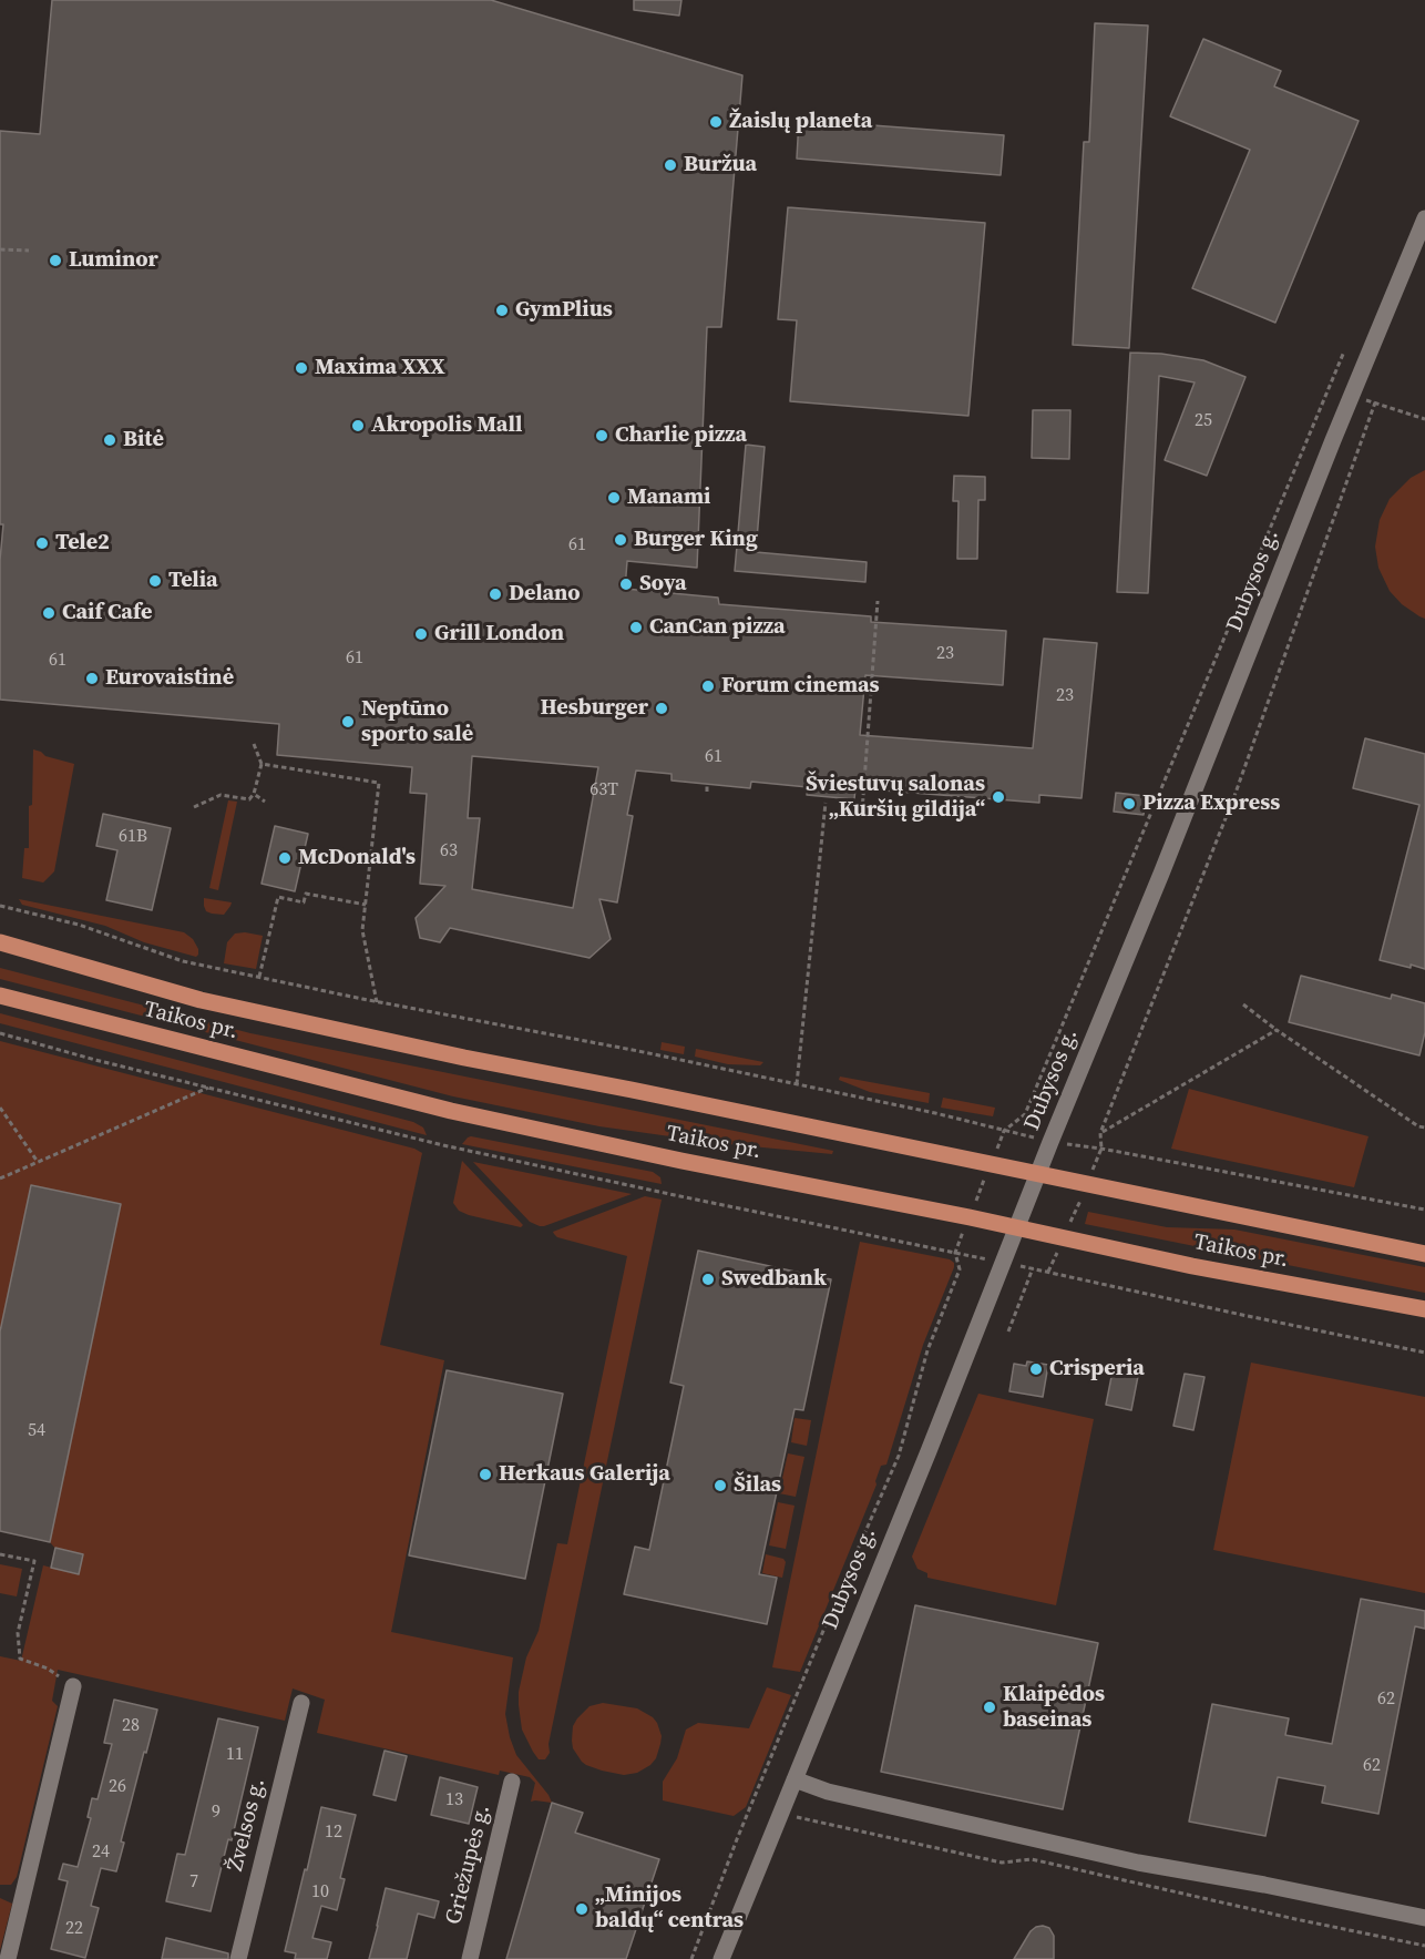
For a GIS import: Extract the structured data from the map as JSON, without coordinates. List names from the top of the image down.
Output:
{
  "streets": {
    "main road": ["Taikos pr."],
    "street": ["Dubysos g.", "Žvelsos g.", "Griežupės g."]
  },
  "crossings": [
    ["Dubysos g.", "Taikos pr."]
  ],
  "places": [
    "Žaislų planeta",
    "Buržua",
    "Luminor",
    "GymPlius",
    "Maxima XXX",
    "Akropolis Mall",
    "Charlie pizza",
    "Bitė",
    "Manami",
    "Burger King",
    "Tele2",
    "Telia",
    "Soya",
    "Delano",
    "Caif Cafe",
    "CanCan pizza",
    "Grill London",
    "Eurovaistinė",
    "Forum cinemas",
    "Hesburger",
    "Neptūno sporto salė",
    "Šviestuvų salonas „Kuršių gildija“",
    "Pizza Express",
    "McDonald's",
    "Swedbank",
    "Crisperia",
    "Herkaus Galerija",
    "Šilas",
    "Klaipėdos baseinas",
    "„Minijos baldų“ centras"
  ],
  "house_numbers": [
    "25",
    "61",
    "23",
    "61",
    "61",
    "23",
    "61",
    "63T",
    "61B",
    "63",
    "54",
    "62",
    "28",
    "11",
    "62",
    "26",
    "13",
    "9",
    "12",
    "24",
    "7",
    "10",
    "22"
  ]
}
